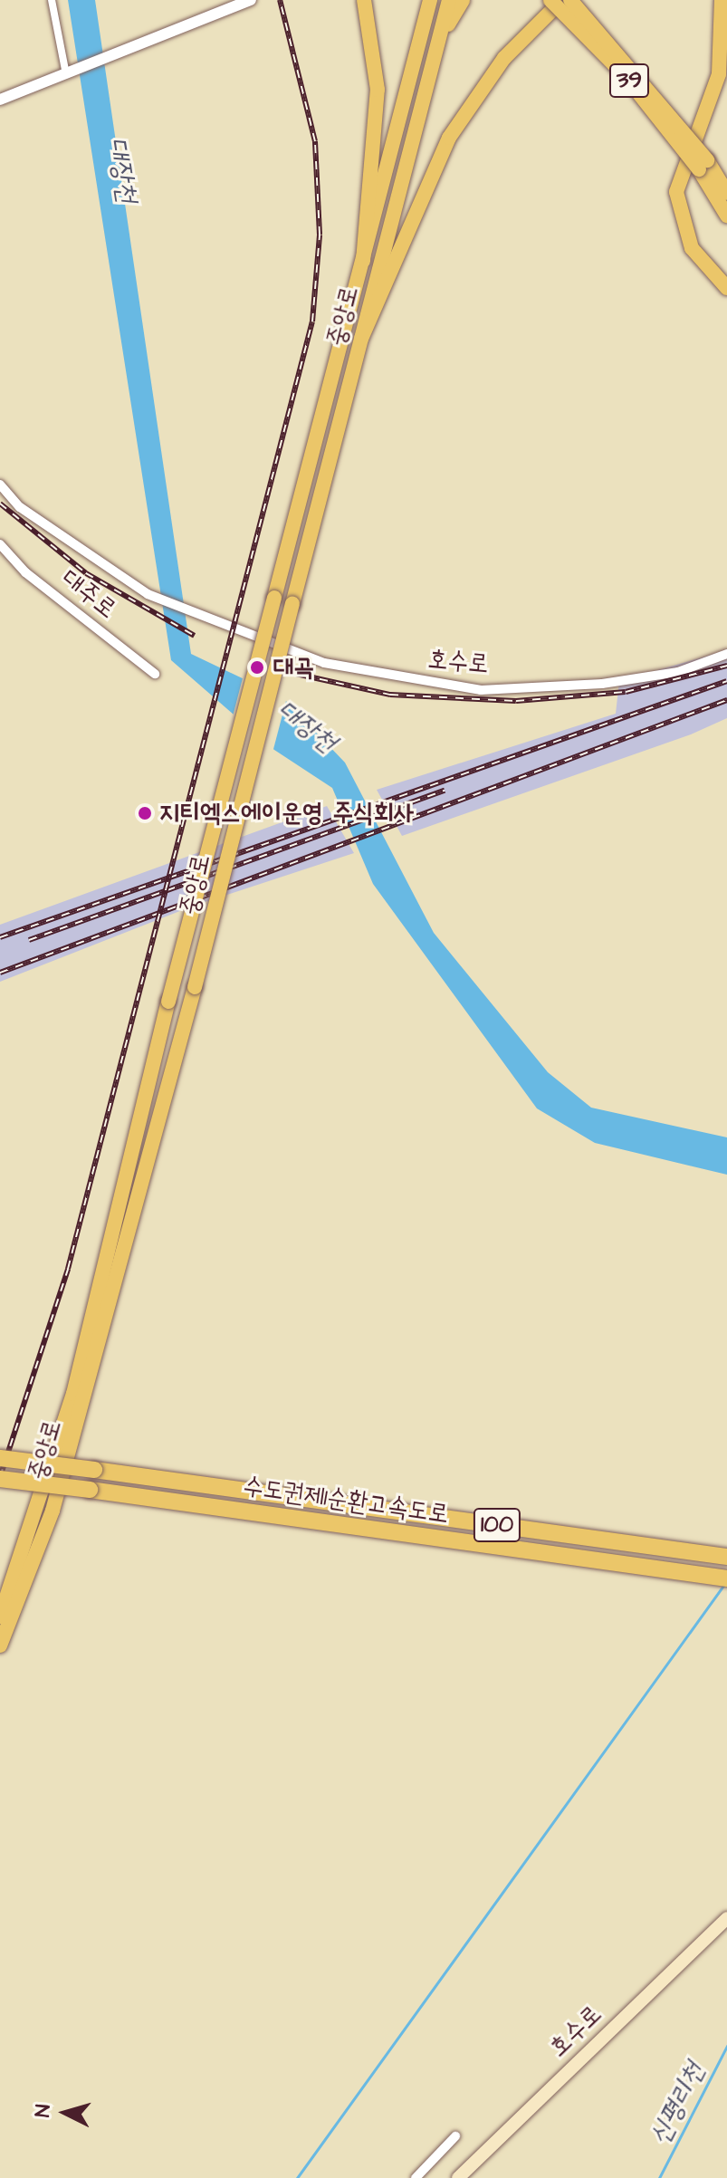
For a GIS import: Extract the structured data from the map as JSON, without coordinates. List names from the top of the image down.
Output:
{
  "streets": {
    "highway": ["수도권제1순환고속도로", "100"],
    "main road": ["39", "중앙로", "호수로"],
    "street": ["대주로"]
  },
  "water": ["대장천", "신평리천"],
  "places": ["대곡", "지티엑스에이운영 주식회사"],
  "north": "left"
}
